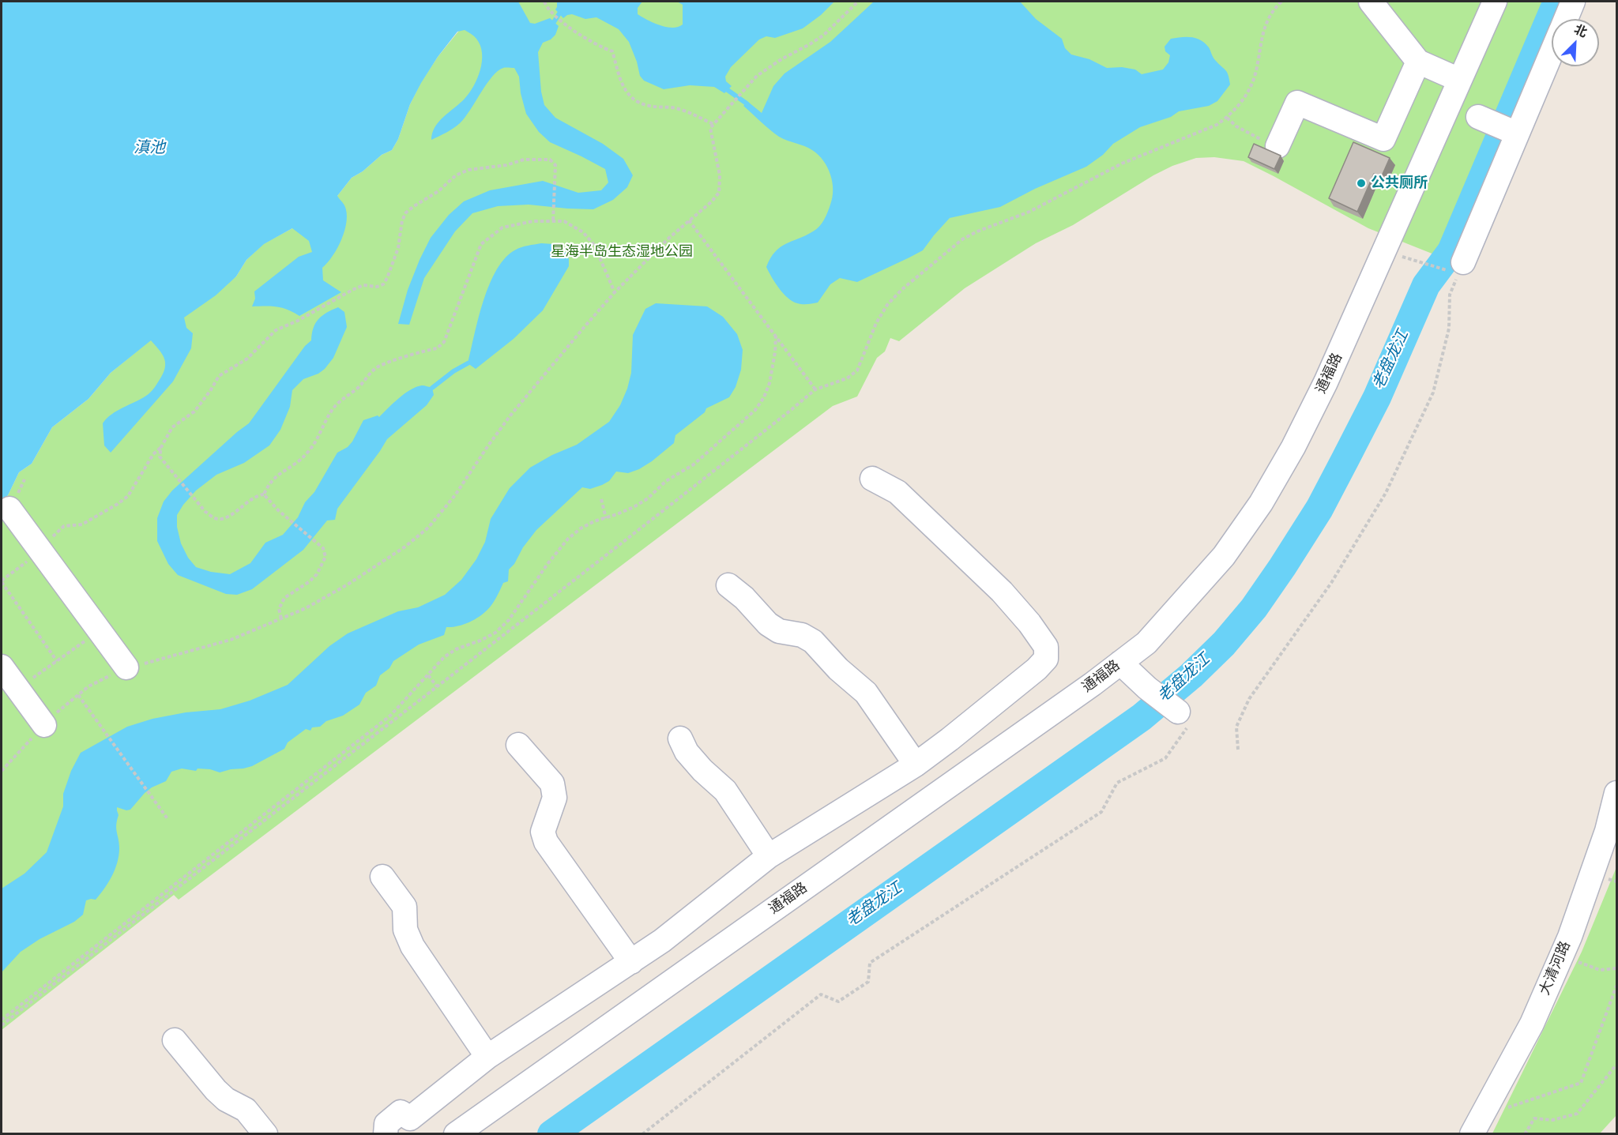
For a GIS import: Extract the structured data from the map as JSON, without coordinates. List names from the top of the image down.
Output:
{
  "streets": {
    "street": ["通福路", "大清河路"]
  },
  "water": ["滇池", "老盘龙江"],
  "parks": ["星海半岛生态湿地公园"],
  "places": ["公共厕所"],
  "north": "top right"
}
